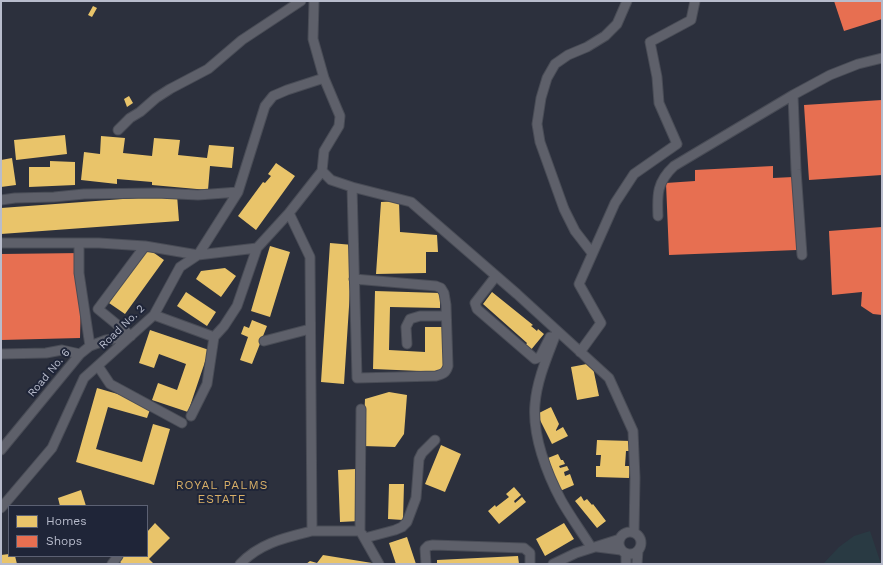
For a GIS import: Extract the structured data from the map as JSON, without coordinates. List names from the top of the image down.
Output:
{
  "streets": {
    "street": ["Road No. 2", "Road No. 6"]
  },
  "crossings": [
    ["Road No. 2", "Road No. 6"]
  ],
  "districts": ["ROYAL PALMS ESTATE"],
  "legend": ["Homes", "Shops"]
}
